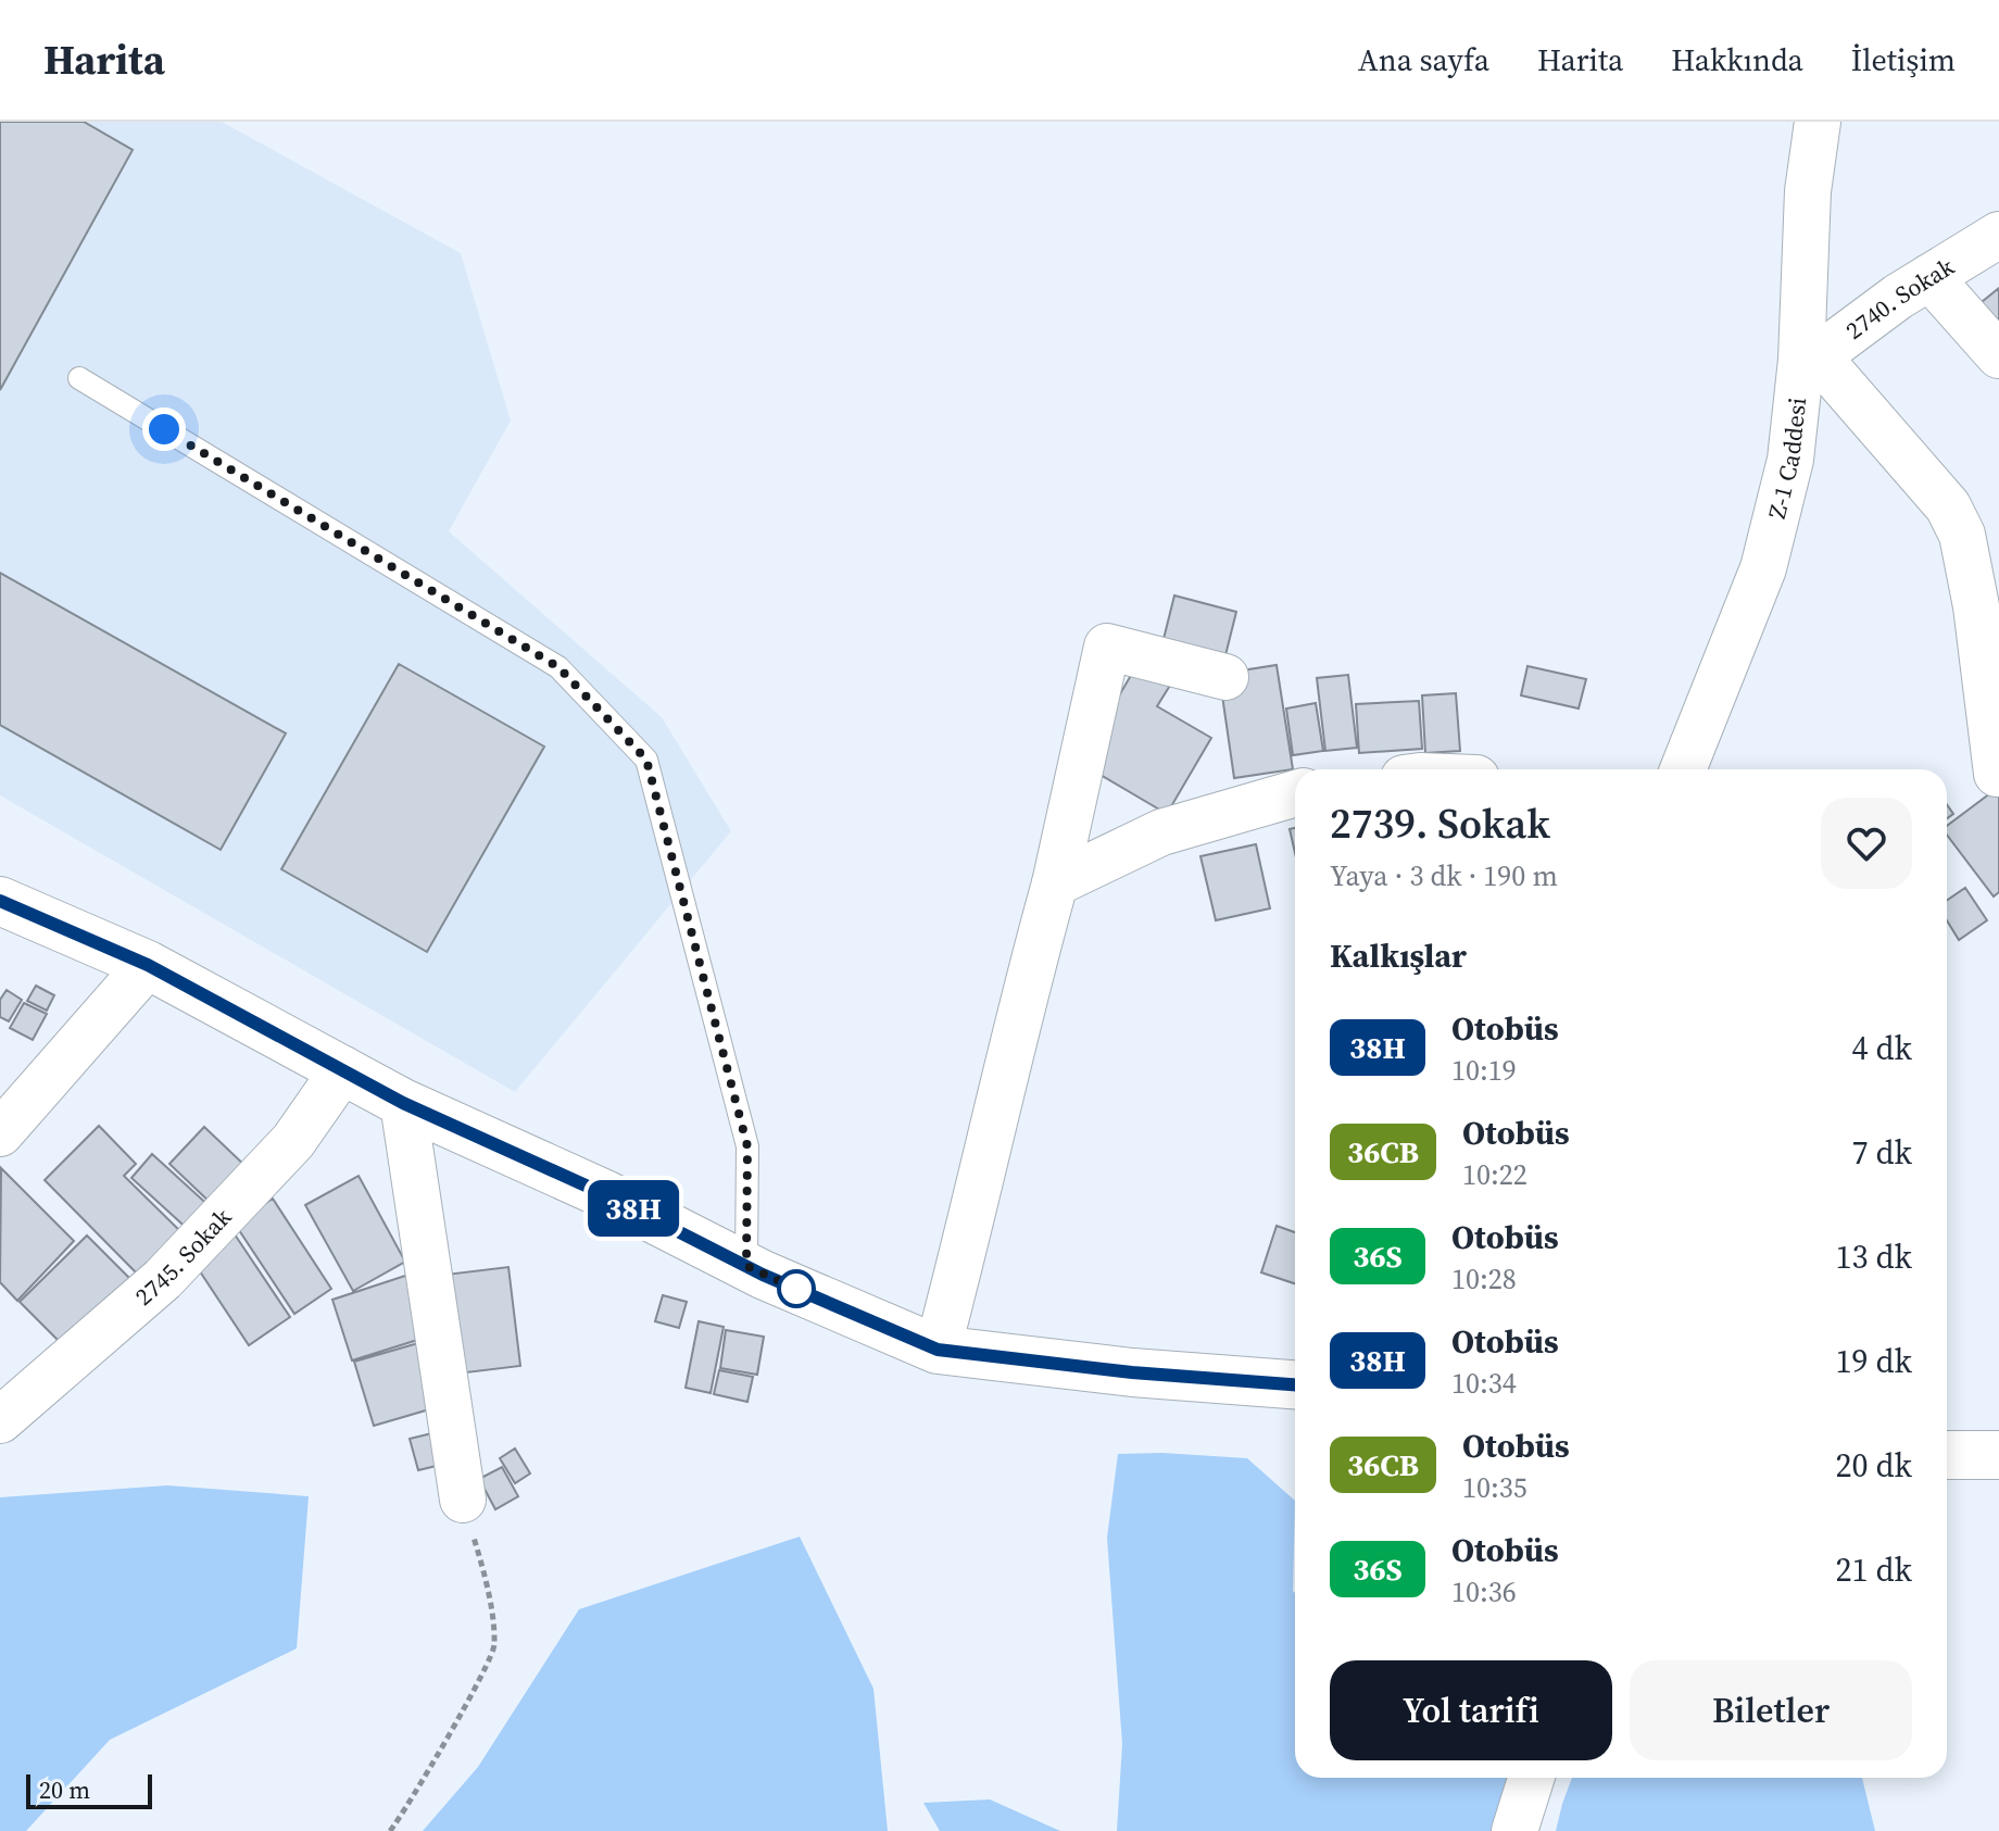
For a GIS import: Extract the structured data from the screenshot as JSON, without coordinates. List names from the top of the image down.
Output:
{
  "streets": {
    "street": ["2740. Sokak", "Z-1 Caddesi", "2745. Sokak"]
  },
  "crossings": [
    ["2740. Sokak", "Z-1 Caddesi"]
  ],
  "lines": ["bus line 38H"],
  "scale_bar": "20 m",
  "page": {
    "header": "Harita",
    "nav": [
      "Ana sayfa",
      "Harita",
      "Hakkında",
      "İletişim"
    ],
    "on_map": "38H",
    "heading": [
      ["2739. Sokak", "Yaya · 3 dk · 190 m"],
      "Kalkışlar"
    ],
    "list": [
      {
        "mark": "38H",
        "name": "Otobüs",
        "note": "10:19",
        "value": "4 dk"
      },
      {
        "mark": "36CB",
        "name": "Otobüs",
        "note": "10:22",
        "value": "7 dk"
      },
      {
        "mark": "36S",
        "name": "Otobüs",
        "note": "10:28",
        "value": "13 dk"
      },
      {
        "mark": "38H",
        "name": "Otobüs",
        "note": "10:34",
        "value": "19 dk"
      },
      {
        "mark": "36CB",
        "name": "Otobüs",
        "note": "10:35",
        "value": "20 dk"
      },
      {
        "mark": "36S",
        "name": "Otobüs",
        "note": "10:36",
        "value": "21 dk"
      }
    ],
    "buttons": ["Yol tarifi", "Biletler"],
    "scale": "20 m"
  }
}
